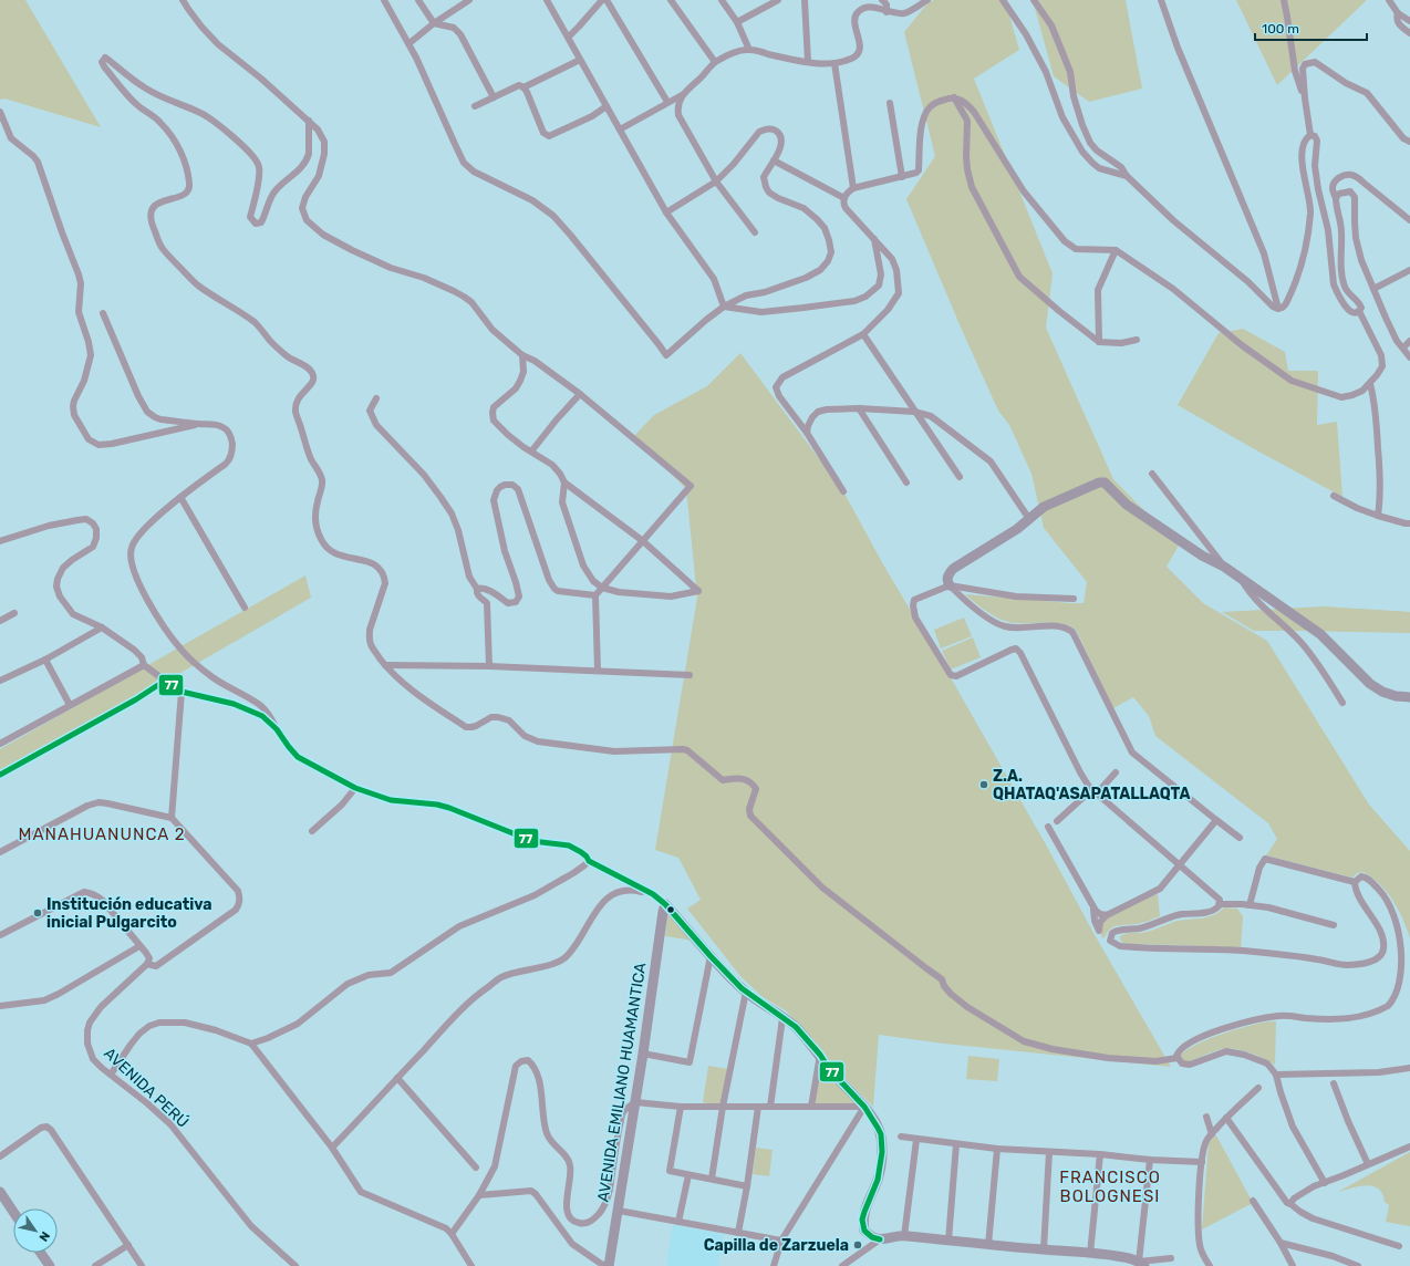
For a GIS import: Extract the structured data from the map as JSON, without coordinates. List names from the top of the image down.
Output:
{
  "streets": {
    "street": ["AVENIDA EMILIANO HUAMANTICA", "AVENIDA PERÚ"]
  },
  "districts": ["MANAHUANUNCA 2", "FRANCISCO BOLOGNESI"],
  "places": ["Z.A. QHATAQ'ASAPATALLAQTA", "Institución educativa inicial Pulgarcito", "Capilla de Zarzuela"],
  "lines": ["transit line 77"],
  "scale_bar": "100 m",
  "north": "bottom right"
}
